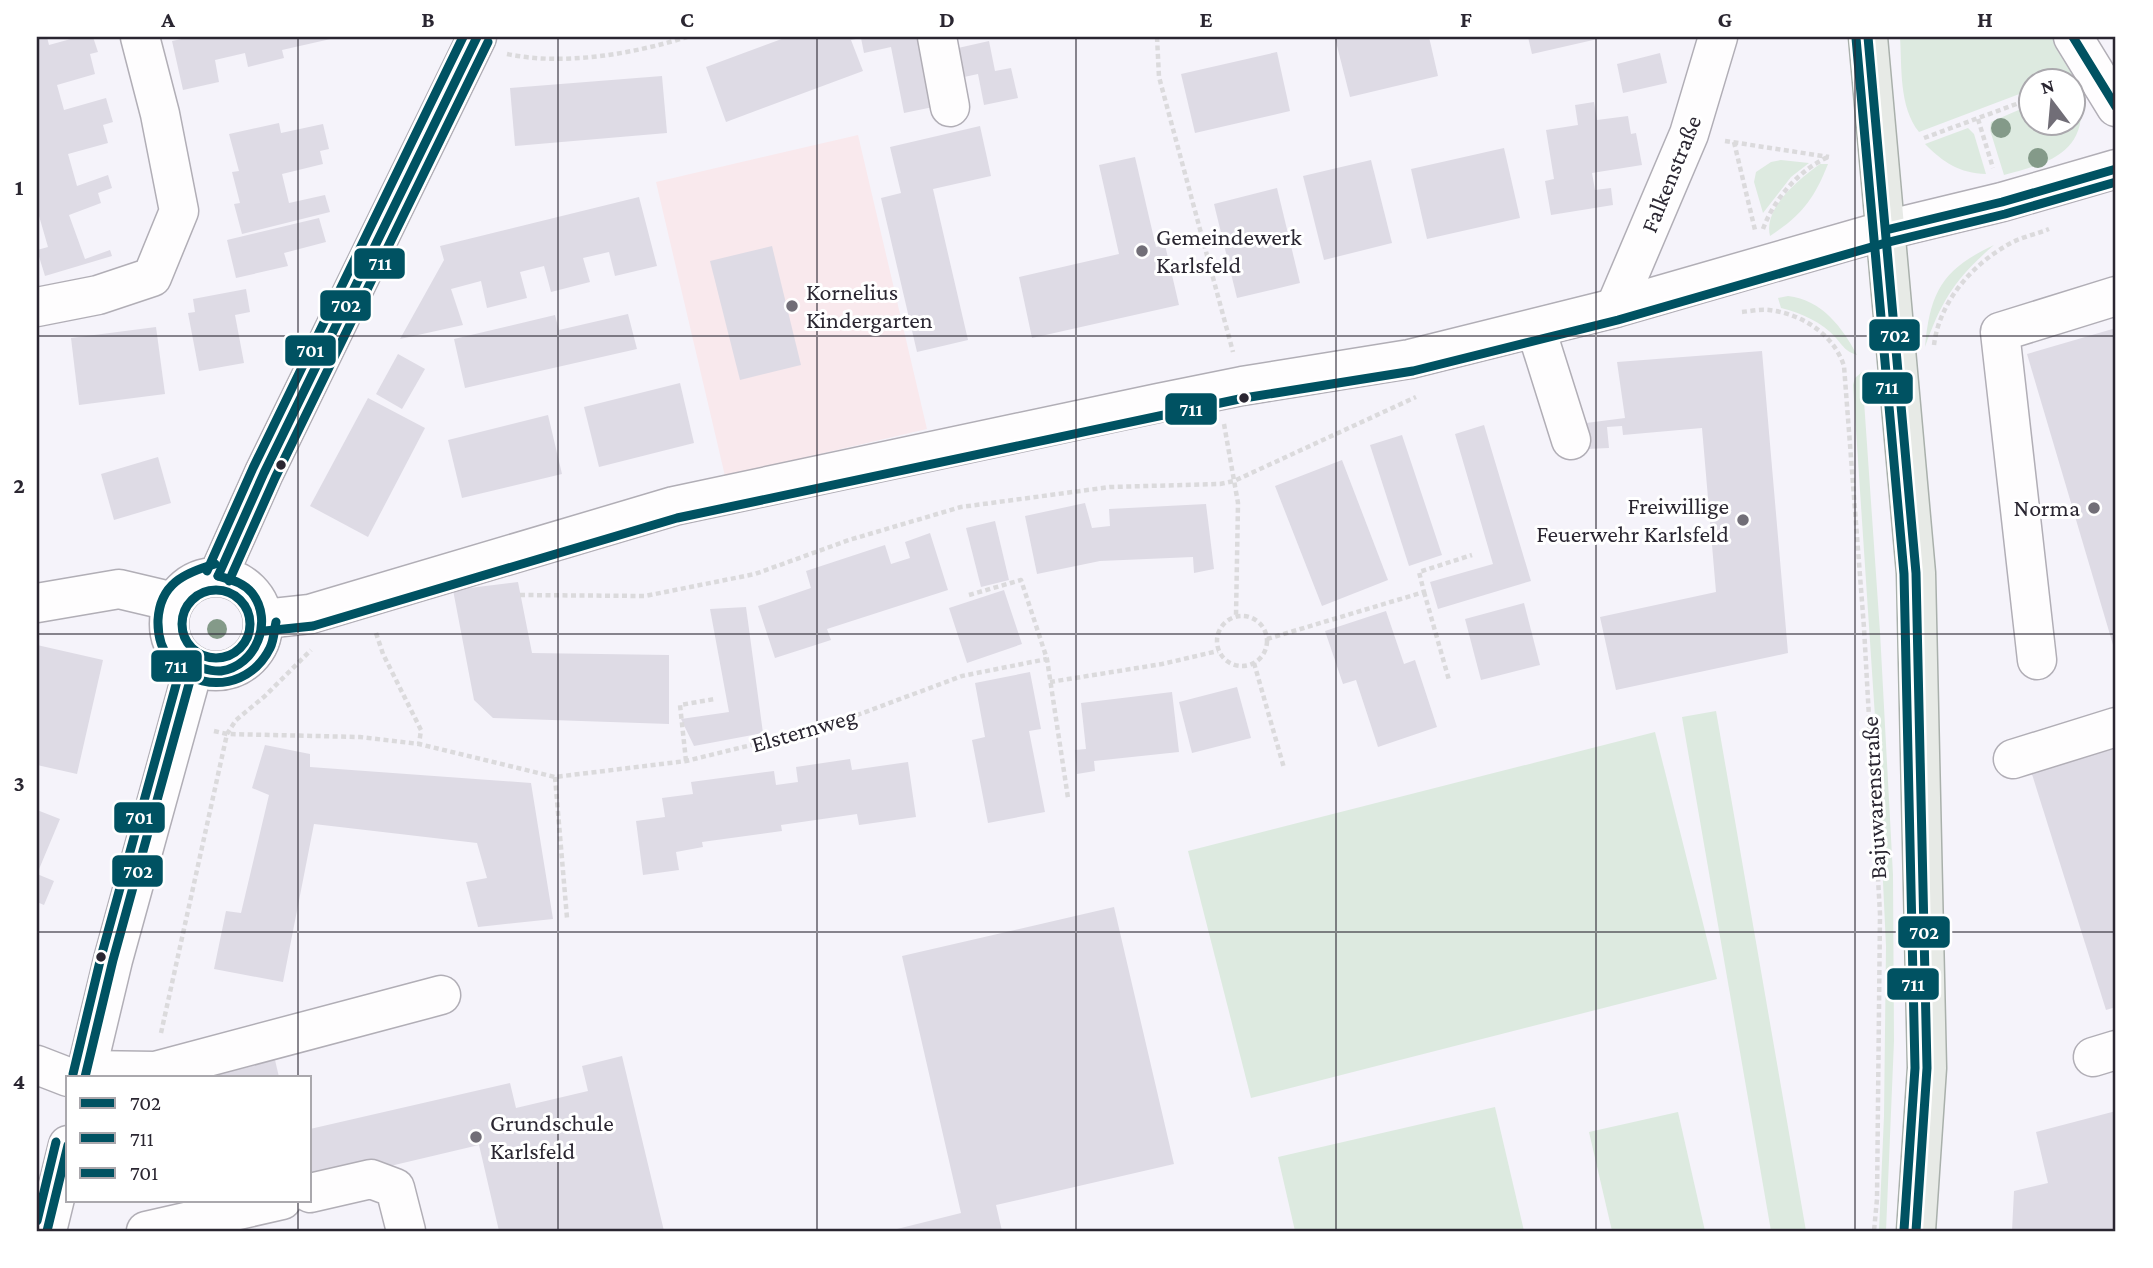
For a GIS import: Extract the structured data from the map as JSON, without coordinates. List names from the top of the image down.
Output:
{
  "streets": {
    "main road": ["Bajuwarenstraße"],
    "street": ["Falkenstraße"],
    "path": ["Elsternweg"]
  },
  "places": [
    "Gemeindewerk Karlsfeld",
    "Kornelius Kindergarten",
    "Norma",
    "Freiwillige Feuerwehr Karlsfeld",
    "Grundschule Karlsfeld"
  ],
  "lines": ["transit line 702", "transit line 701", "transit line 711"],
  "legend": ["702", "711", "701"],
  "north": "top",
  "grid": {
    "columns": [
      "A",
      "B",
      "C",
      "D",
      "E",
      "F",
      "G",
      "H"
    ],
    "rows": [
      "1",
      "2",
      "3",
      "4"
    ]
  }
}
